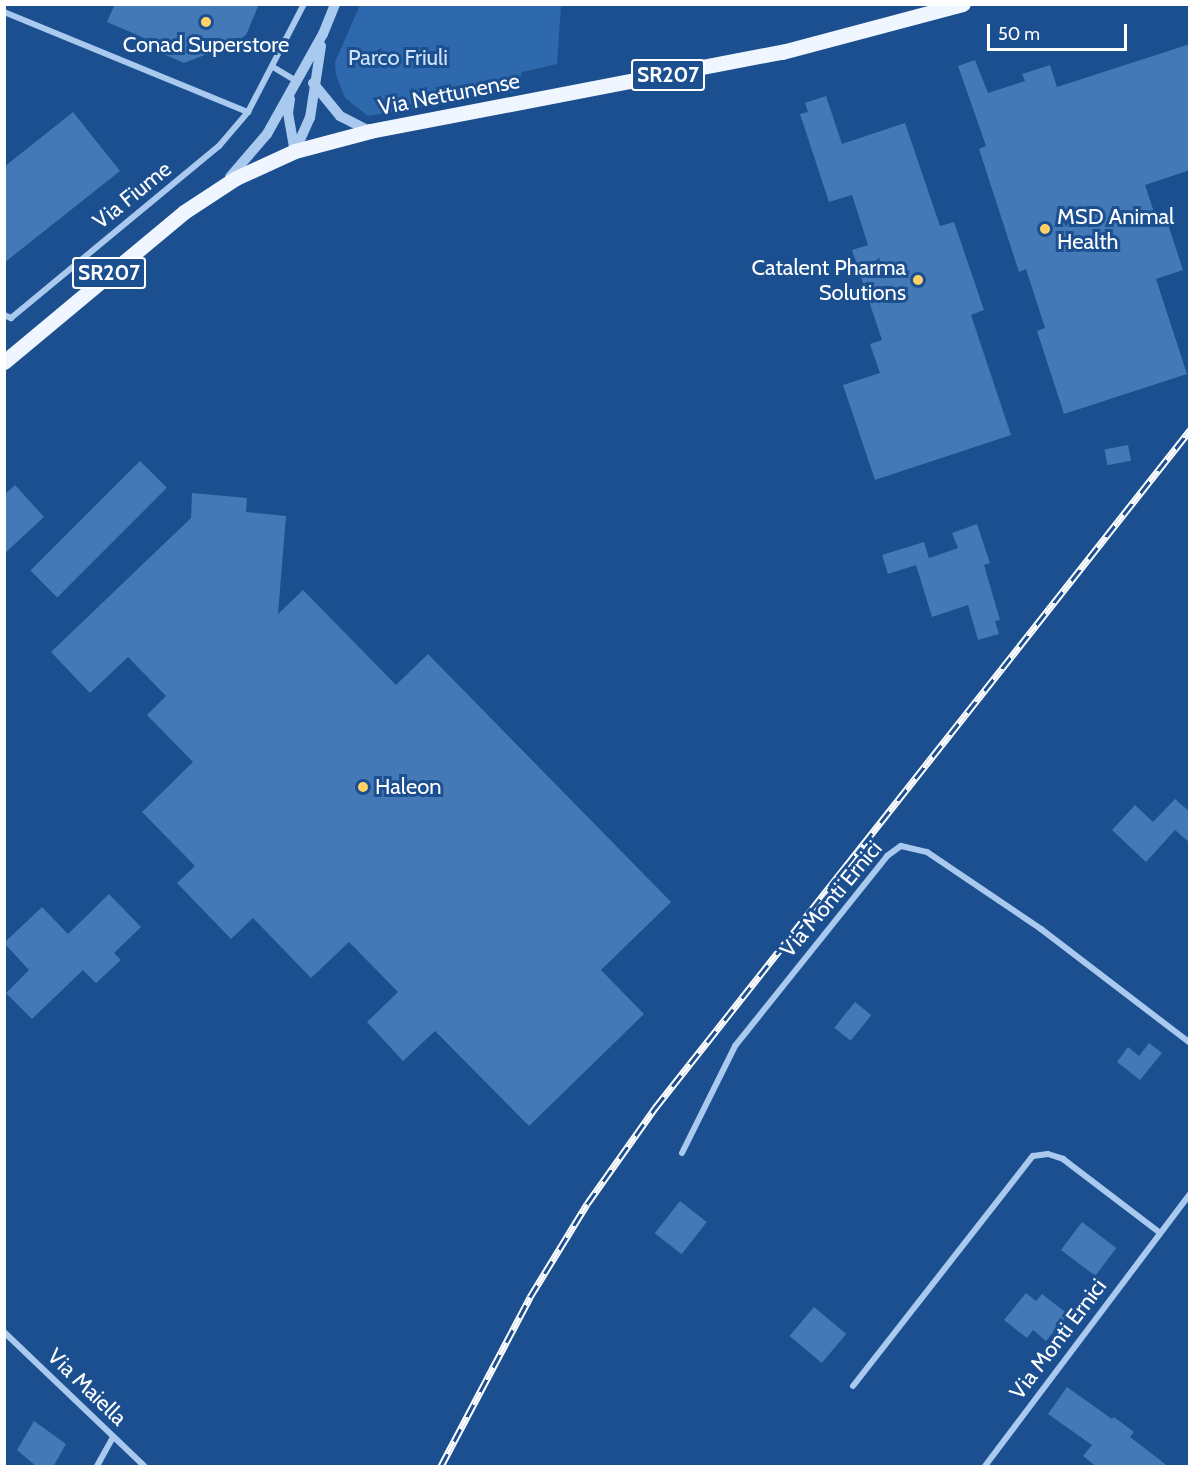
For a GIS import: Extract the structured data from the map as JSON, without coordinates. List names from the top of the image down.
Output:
{
  "streets": {
    "main road": ["SR207", "Via Nettunense"],
    "street": ["Via Fiume", "Via Monti Ernici", "Via Maiella"]
  },
  "parks": ["Parco Friuli"],
  "places": [
    "Conad Superstore",
    "MSD Animal Health",
    "Catalent Pharma Solutions",
    "Haleon"
  ],
  "scale_bar": "50 m"
}
